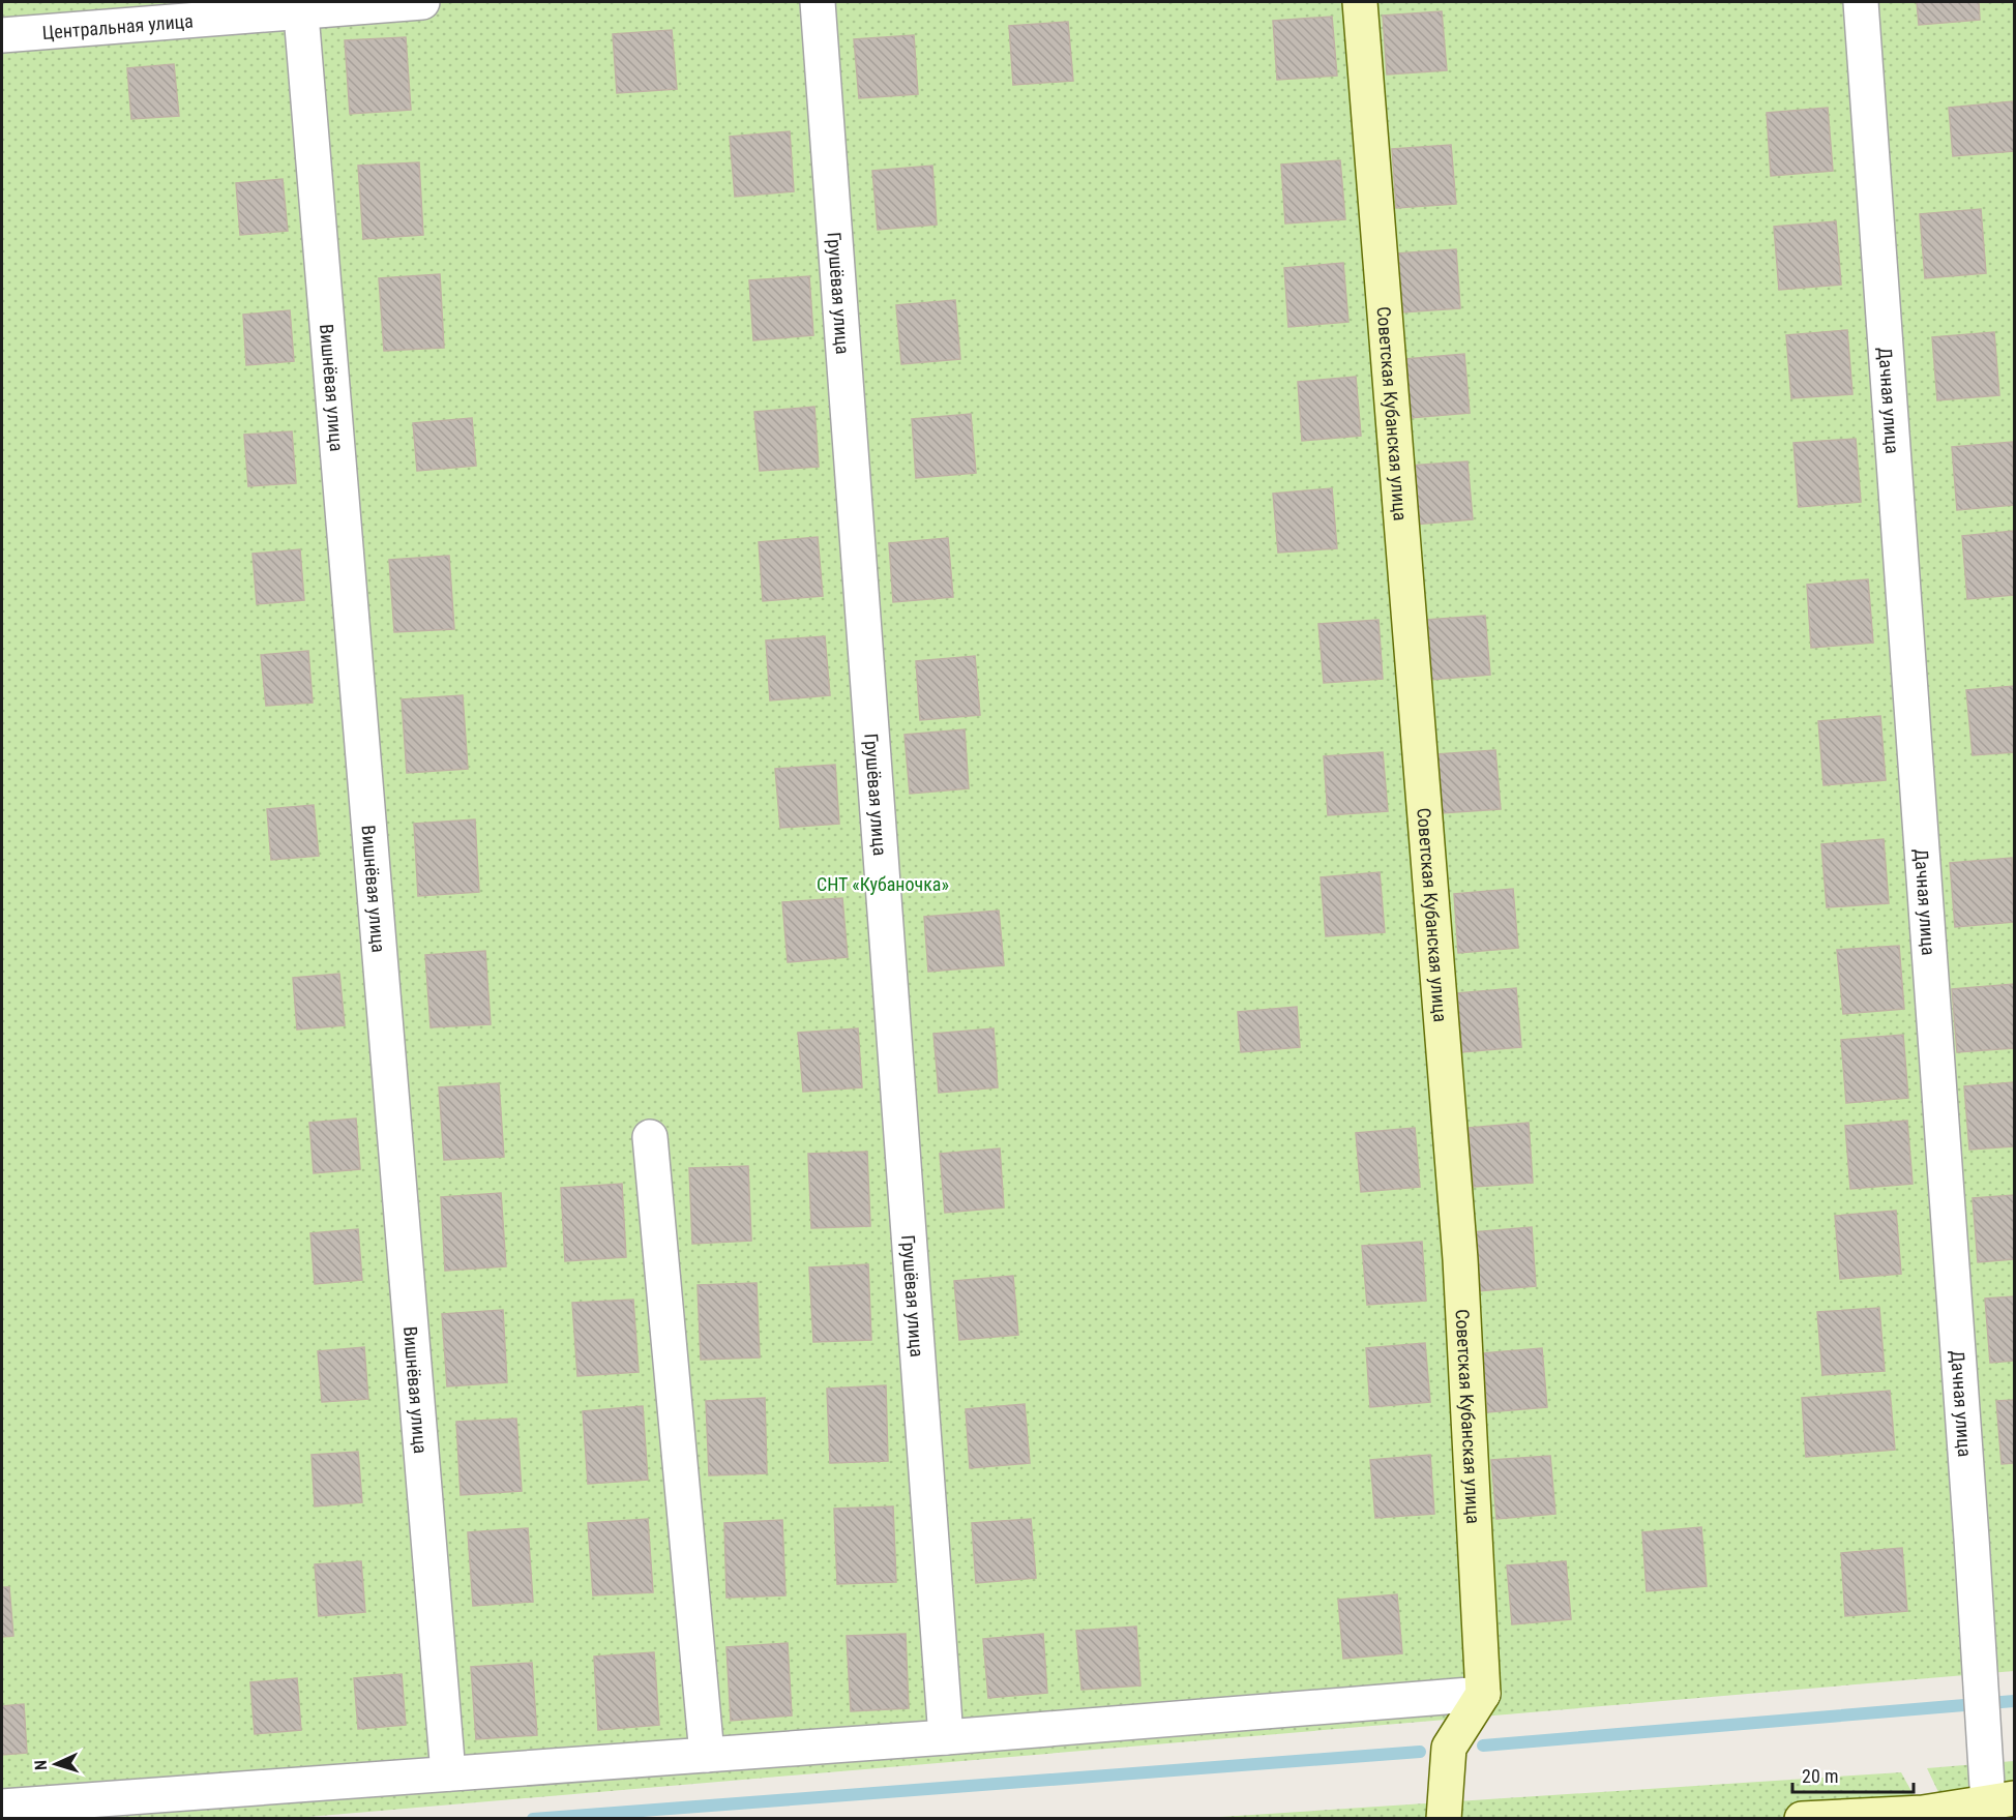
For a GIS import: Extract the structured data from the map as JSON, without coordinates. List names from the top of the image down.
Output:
{
  "streets": {
    "street": [
      "Центральная улица",
      "Грушёвая улица",
      "Вишнёвая улица",
      "Дачная улица",
      "Советская Кубанская улица"
    ]
  },
  "crossings": [
    ["Центральная улица", "Вишнёвая улица"]
  ],
  "parks": ["СНТ «Кубаночка»"],
  "scale_bar": "20 m",
  "north": "left"
}
